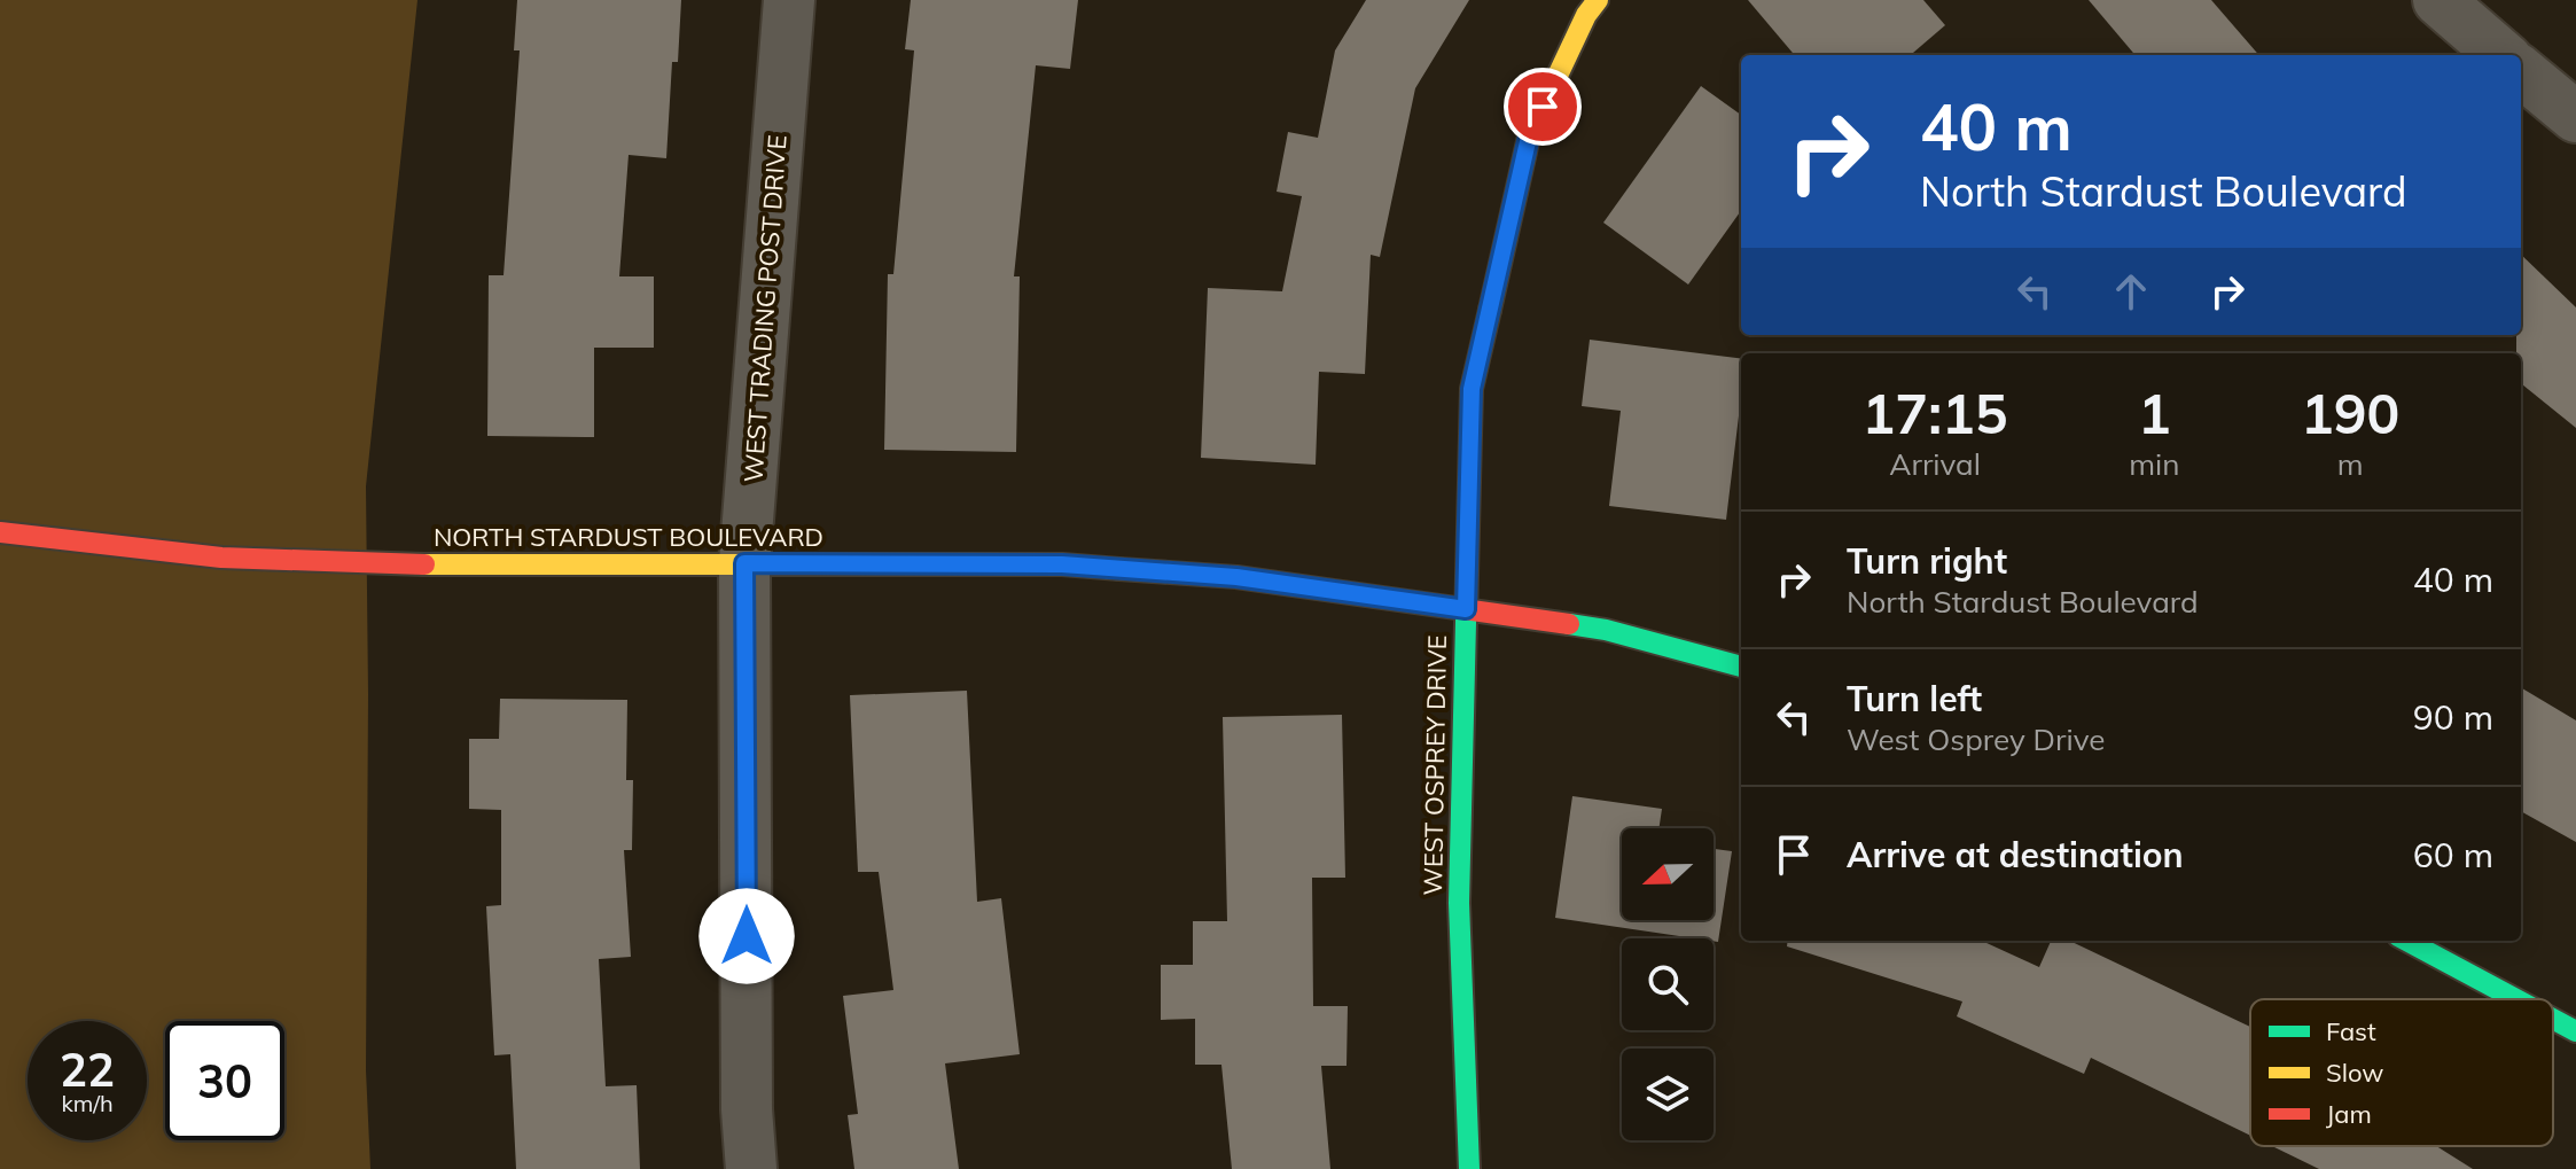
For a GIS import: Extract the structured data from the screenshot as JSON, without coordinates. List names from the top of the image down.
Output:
{
  "streets": {
    "street": ["WEST TRADING POST DRIVE", "NORTH STARDUST BOULEVARD", "WEST OSPREY DRIVE"]
  },
  "crossings": [
    ["WEST TRADING POST DRIVE", "NORTH STARDUST BOULEVARD"],
    ["NORTH STARDUST BOULEVARD", "WEST OSPREY DRIVE"]
  ],
  "legend": ["Fast", "Slow", "Jam"],
  "north": "left",
  "page": {
    "turn": ["40 m", "North Stardust Boulevard"],
    "eta": [
      "17:15",
      "Arrival",
      "1",
      "min",
      "190",
      "m"
    ],
    "list": [
      {
        "name": "Turn right",
        "note": "North Stardust Boulevard",
        "value": "40 m"
      },
      {
        "name": "Turn left",
        "note": "West Osprey Drive",
        "value": "90 m"
      },
      {
        "name": "Arrive at destination",
        "value": "60 m"
      }
    ],
    "speed": "22 km/h",
    "limit": "30"
  }
}
